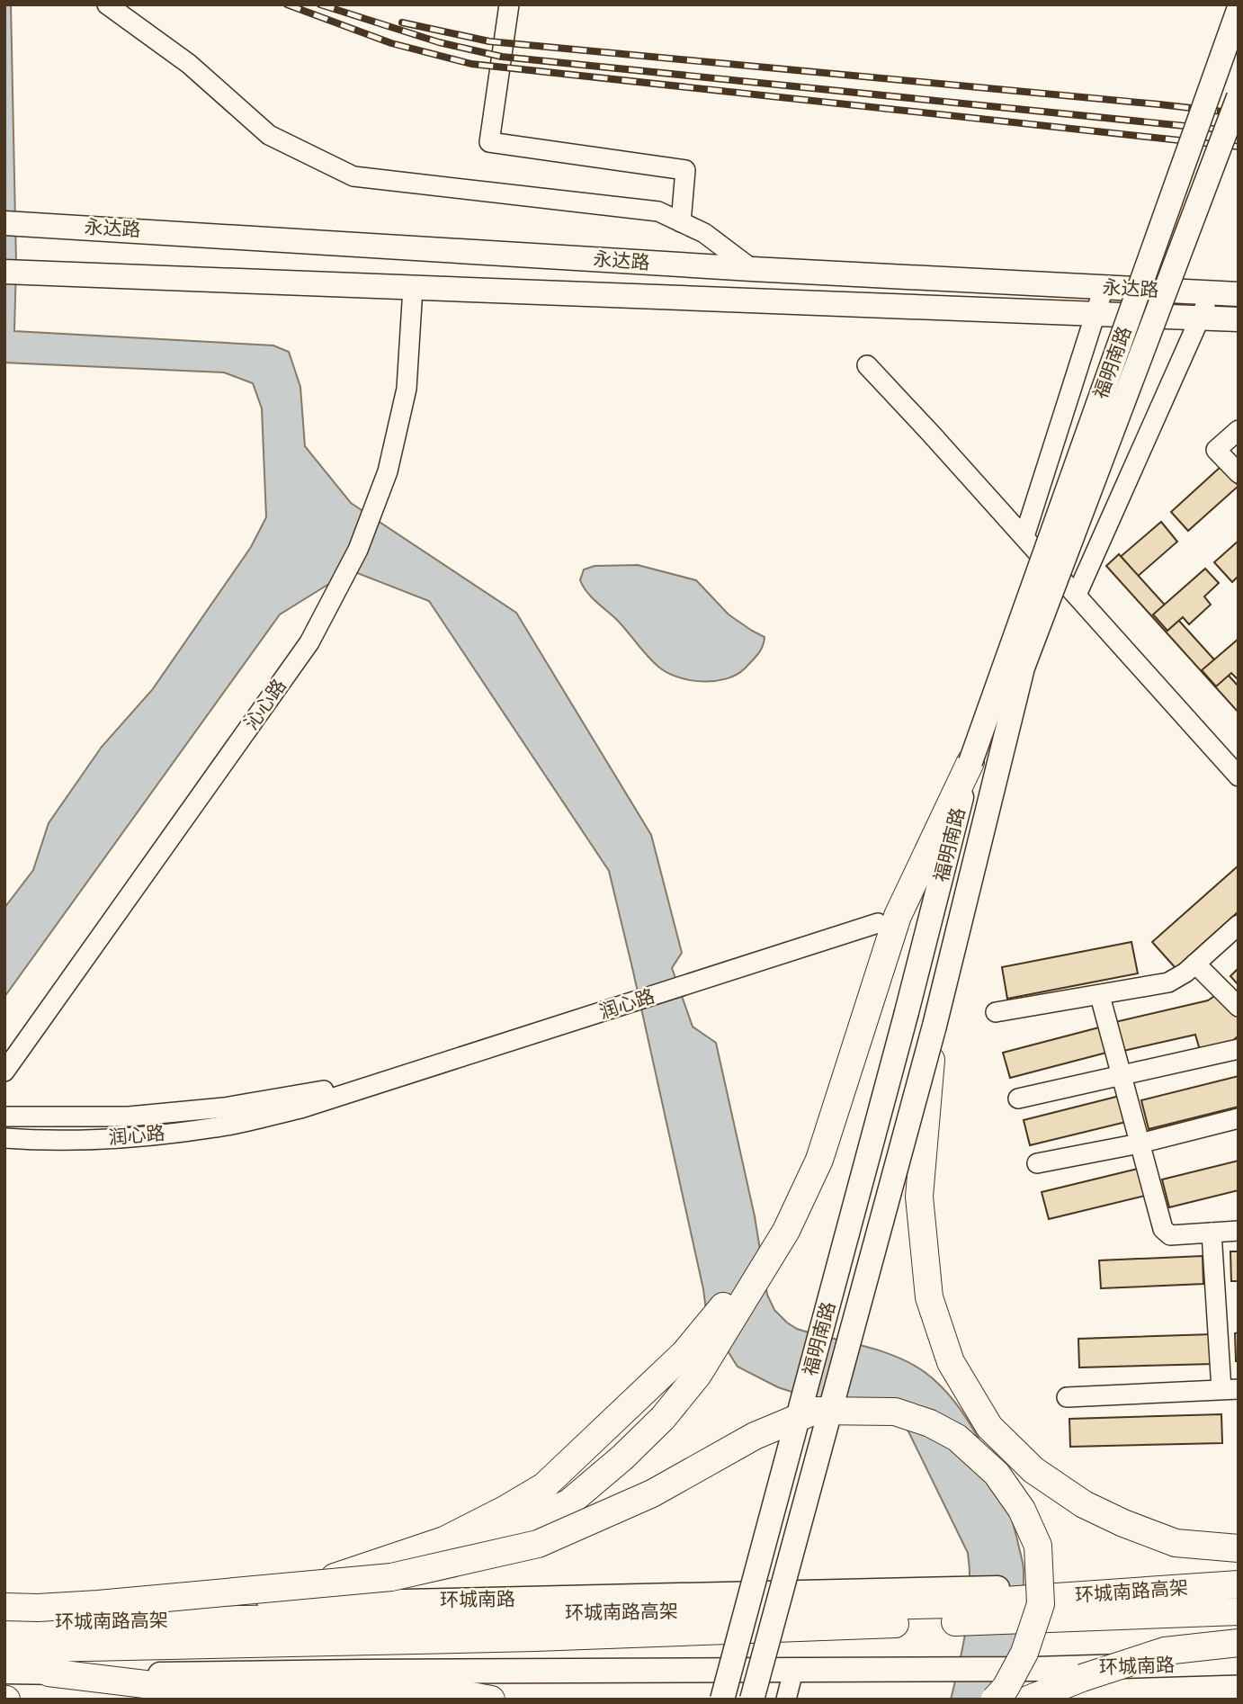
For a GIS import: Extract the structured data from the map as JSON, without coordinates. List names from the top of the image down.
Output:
{
  "streets": {
    "highway": ["环城南路高架"],
    "main road": ["永达路", "福明南路", "环城南路"],
    "street": ["沁心路", "润心路"]
  },
  "crossings": [
    ["永达路", "沁心路"]
  ]
}
